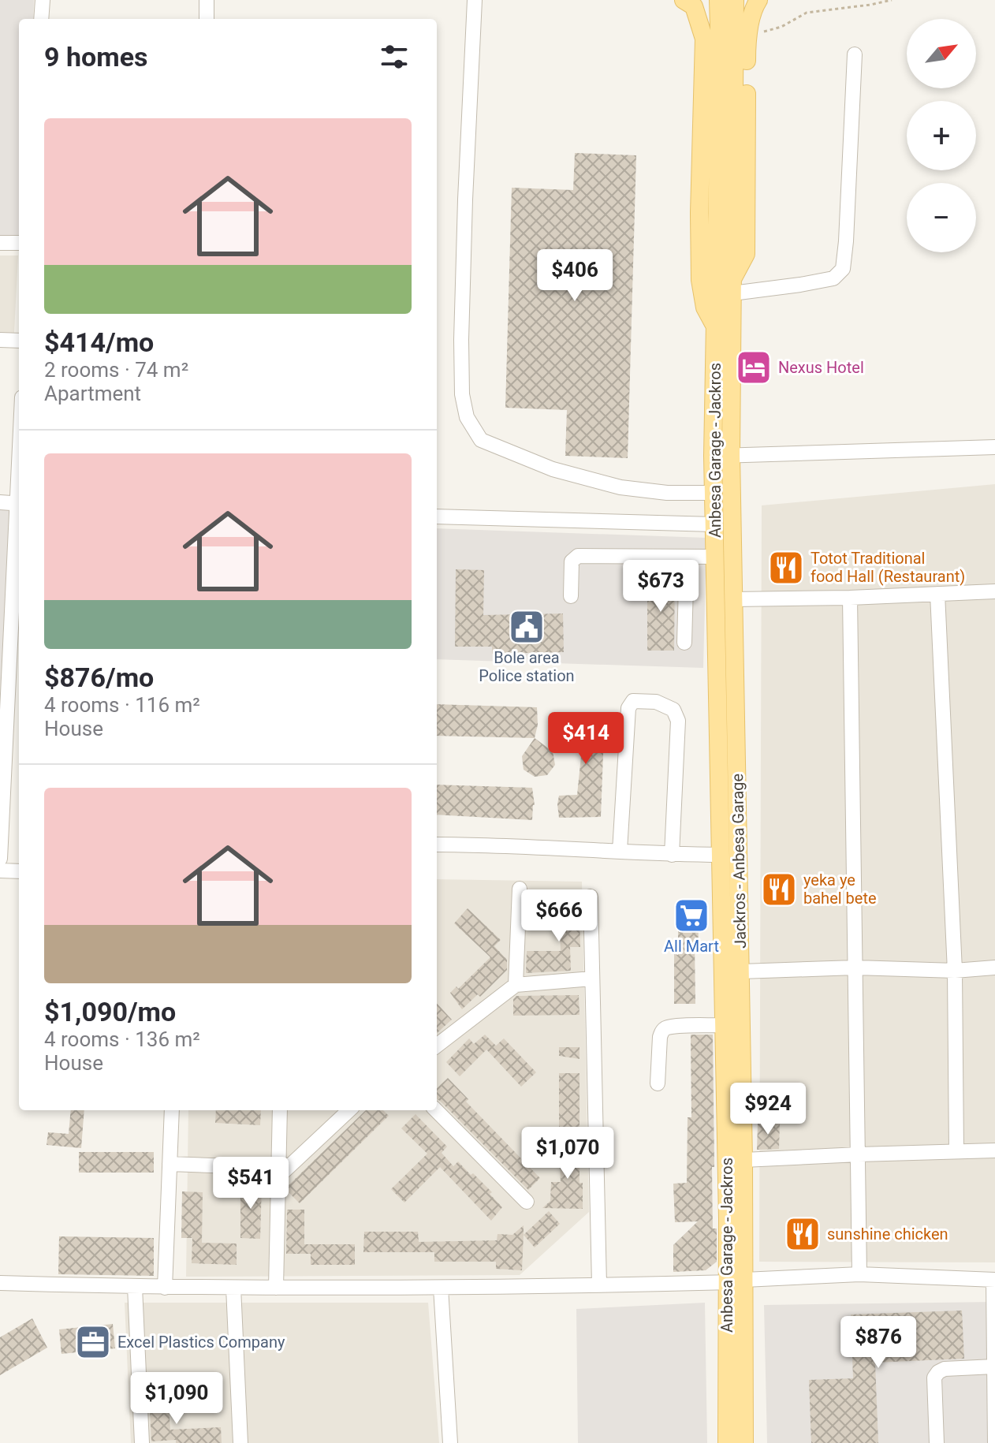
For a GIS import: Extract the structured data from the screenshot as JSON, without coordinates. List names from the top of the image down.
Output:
{
  "streets": {
    "main road": ["Anbesa Garage - Jackros", "Jackros - Anbesa Garage"]
  },
  "crossings": [
    ["Anbesa Garage - Jackros", "Jackros - Anbesa Garage"]
  ],
  "places": {
    "hotel": ["Nexus Hotel"],
    "restaurant": ["Totot Traditional food Hall (Restaurant)", "yeka ye bahel bete", "sunshine chicken"],
    "public building": ["Bole area Police station"],
    "supermarket": ["All Mart"],
    "office": ["Excel Plastics Company"]
  },
  "north": "top right",
  "page": {
    "map_buttons": ["+", "−"],
    "heading": "9 homes",
    "list": [
      {
        "name": "$414/mo",
        "note": "2 rooms · 74 m² · Apartment"
      },
      {
        "name": "$876/mo",
        "note": "4 rooms · 116 m² · House"
      },
      {
        "name": "$1,090/mo",
        "note": "4 rooms · 136 m² · House"
      }
    ],
    "price": [
      "$406",
      "$673",
      "$414",
      "$666",
      "$924",
      "$1,070",
      "$541",
      "$876",
      "$1,090"
    ]
  }
}
